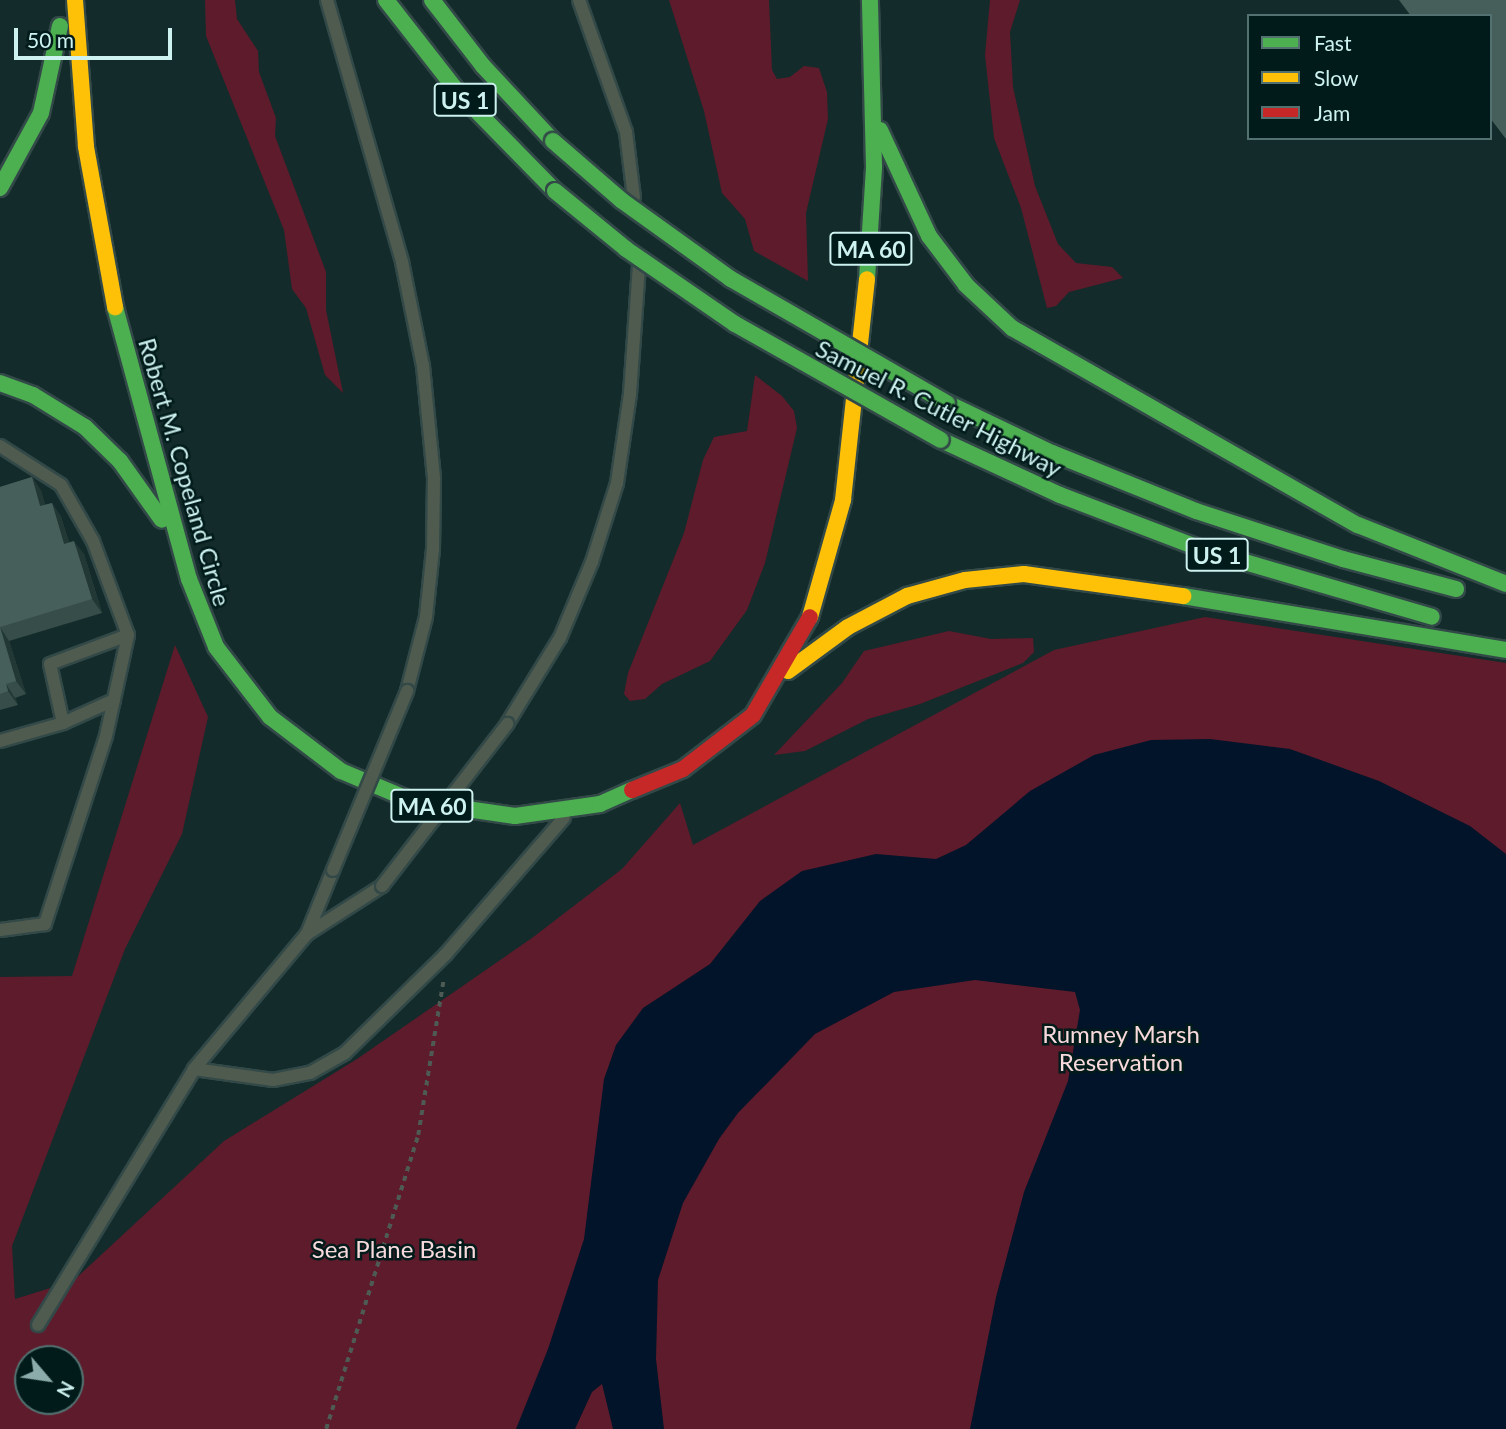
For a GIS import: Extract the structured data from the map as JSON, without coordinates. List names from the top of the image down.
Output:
{
  "streets": {
    "highway": [
      "US 1",
      "MA 60",
      "Samuel R. Cutler Highway",
      "Robert M. Copeland Circle"
    ]
  },
  "crossings": [
    ["MA 60", "Robert M. Copeland Circle"]
  ],
  "parks": ["Rumney Marsh Reservation", "Sea Plane Basin"],
  "legend": ["Fast", "Slow", "Jam"],
  "scale_bar": "50 m",
  "north": "bottom right"
}
